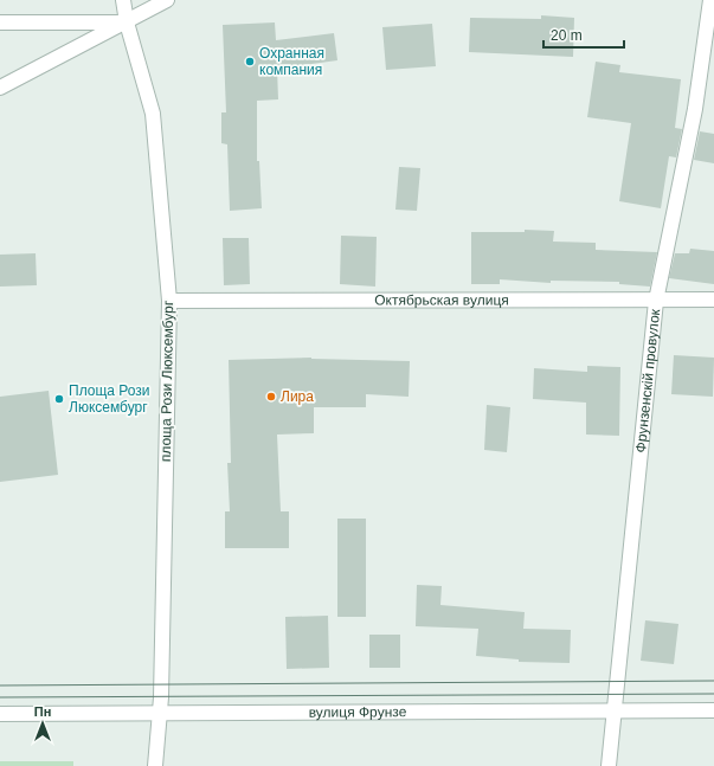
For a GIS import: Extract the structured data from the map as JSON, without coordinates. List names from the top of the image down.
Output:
{
  "streets": {
    "street": [
      "Октябрьская вулиця",
      "площа Рози Люксембург",
      "Фрунзенскій провулок",
      "вулиця Фрунзе"
    ]
  },
  "crossings": [
    ["Октябрьская вулиця", "площа Рози Люксембург"],
    ["Октябрьская вулиця", "Фрунзенскій провулок"],
    ["площа Рози Люксембург", "вулиця Фрунзе"],
    ["Фрунзенскій провулок", "вулиця Фрунзе"]
  ],
  "places": ["Охранная компания", "Лира", "Площа Рози Люксембург"],
  "scale_bar": "20 m",
  "north": "top"
}
